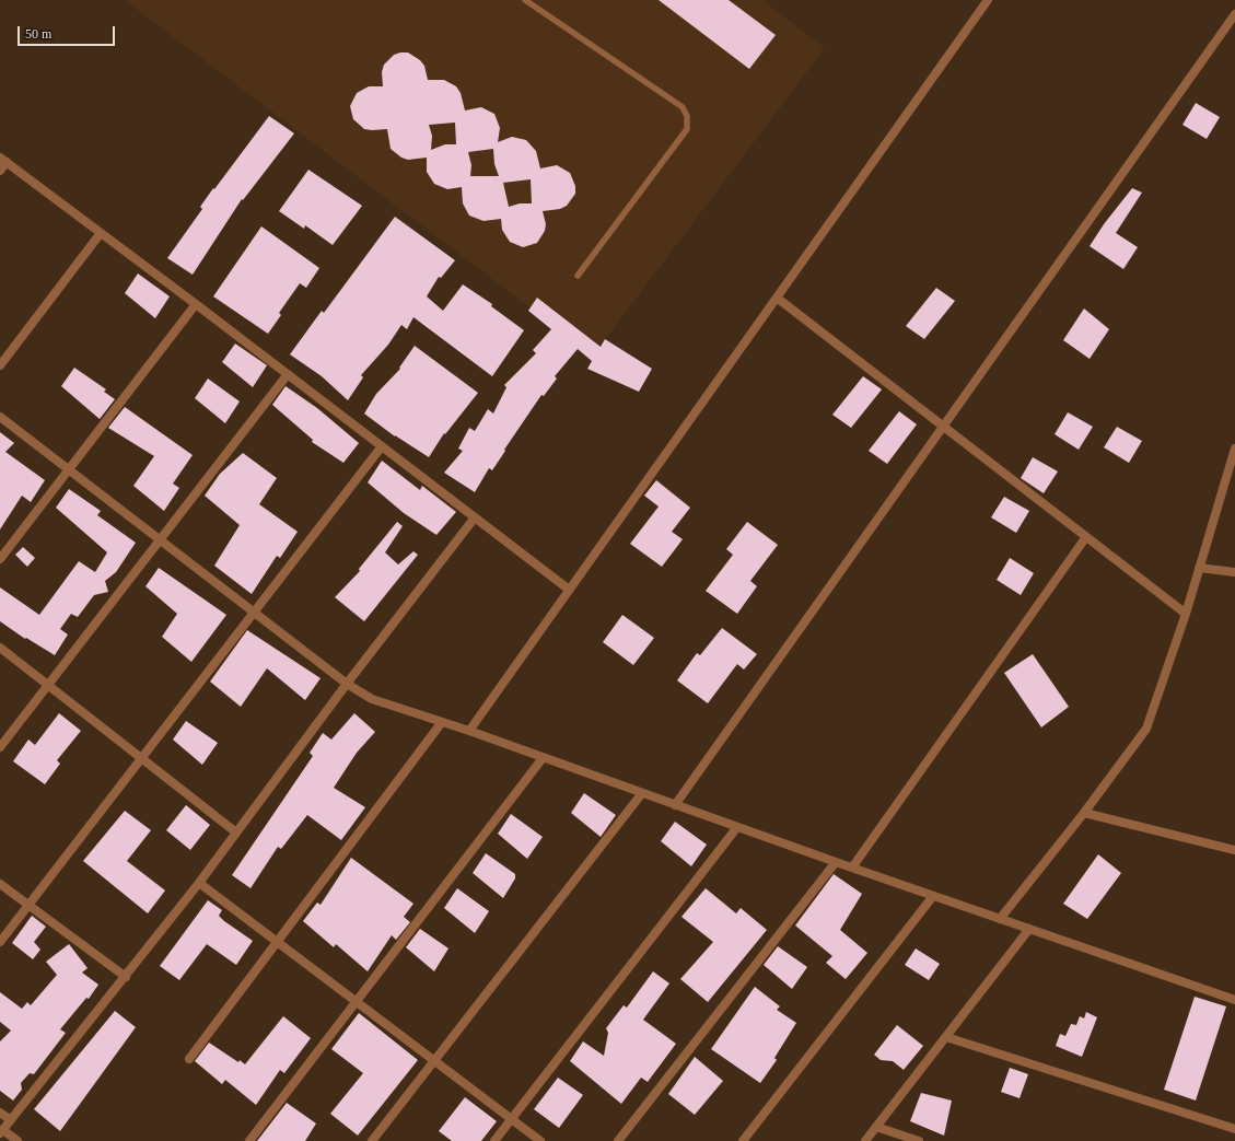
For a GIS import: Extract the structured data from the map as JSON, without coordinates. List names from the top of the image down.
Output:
{
  "scale_bar": "50 m"
}
